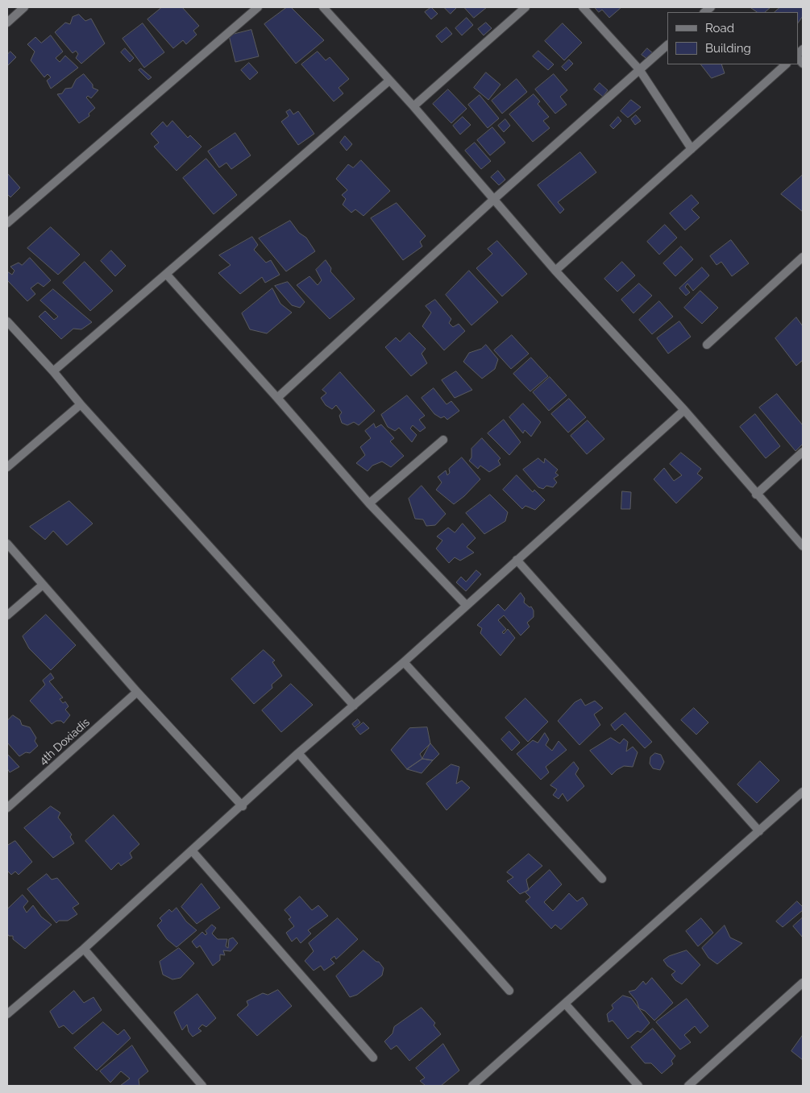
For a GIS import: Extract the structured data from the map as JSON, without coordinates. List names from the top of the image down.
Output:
{
  "streets": {
    "street": ["4th Doxiadis"]
  },
  "legend": ["Road", "Building"]
}
